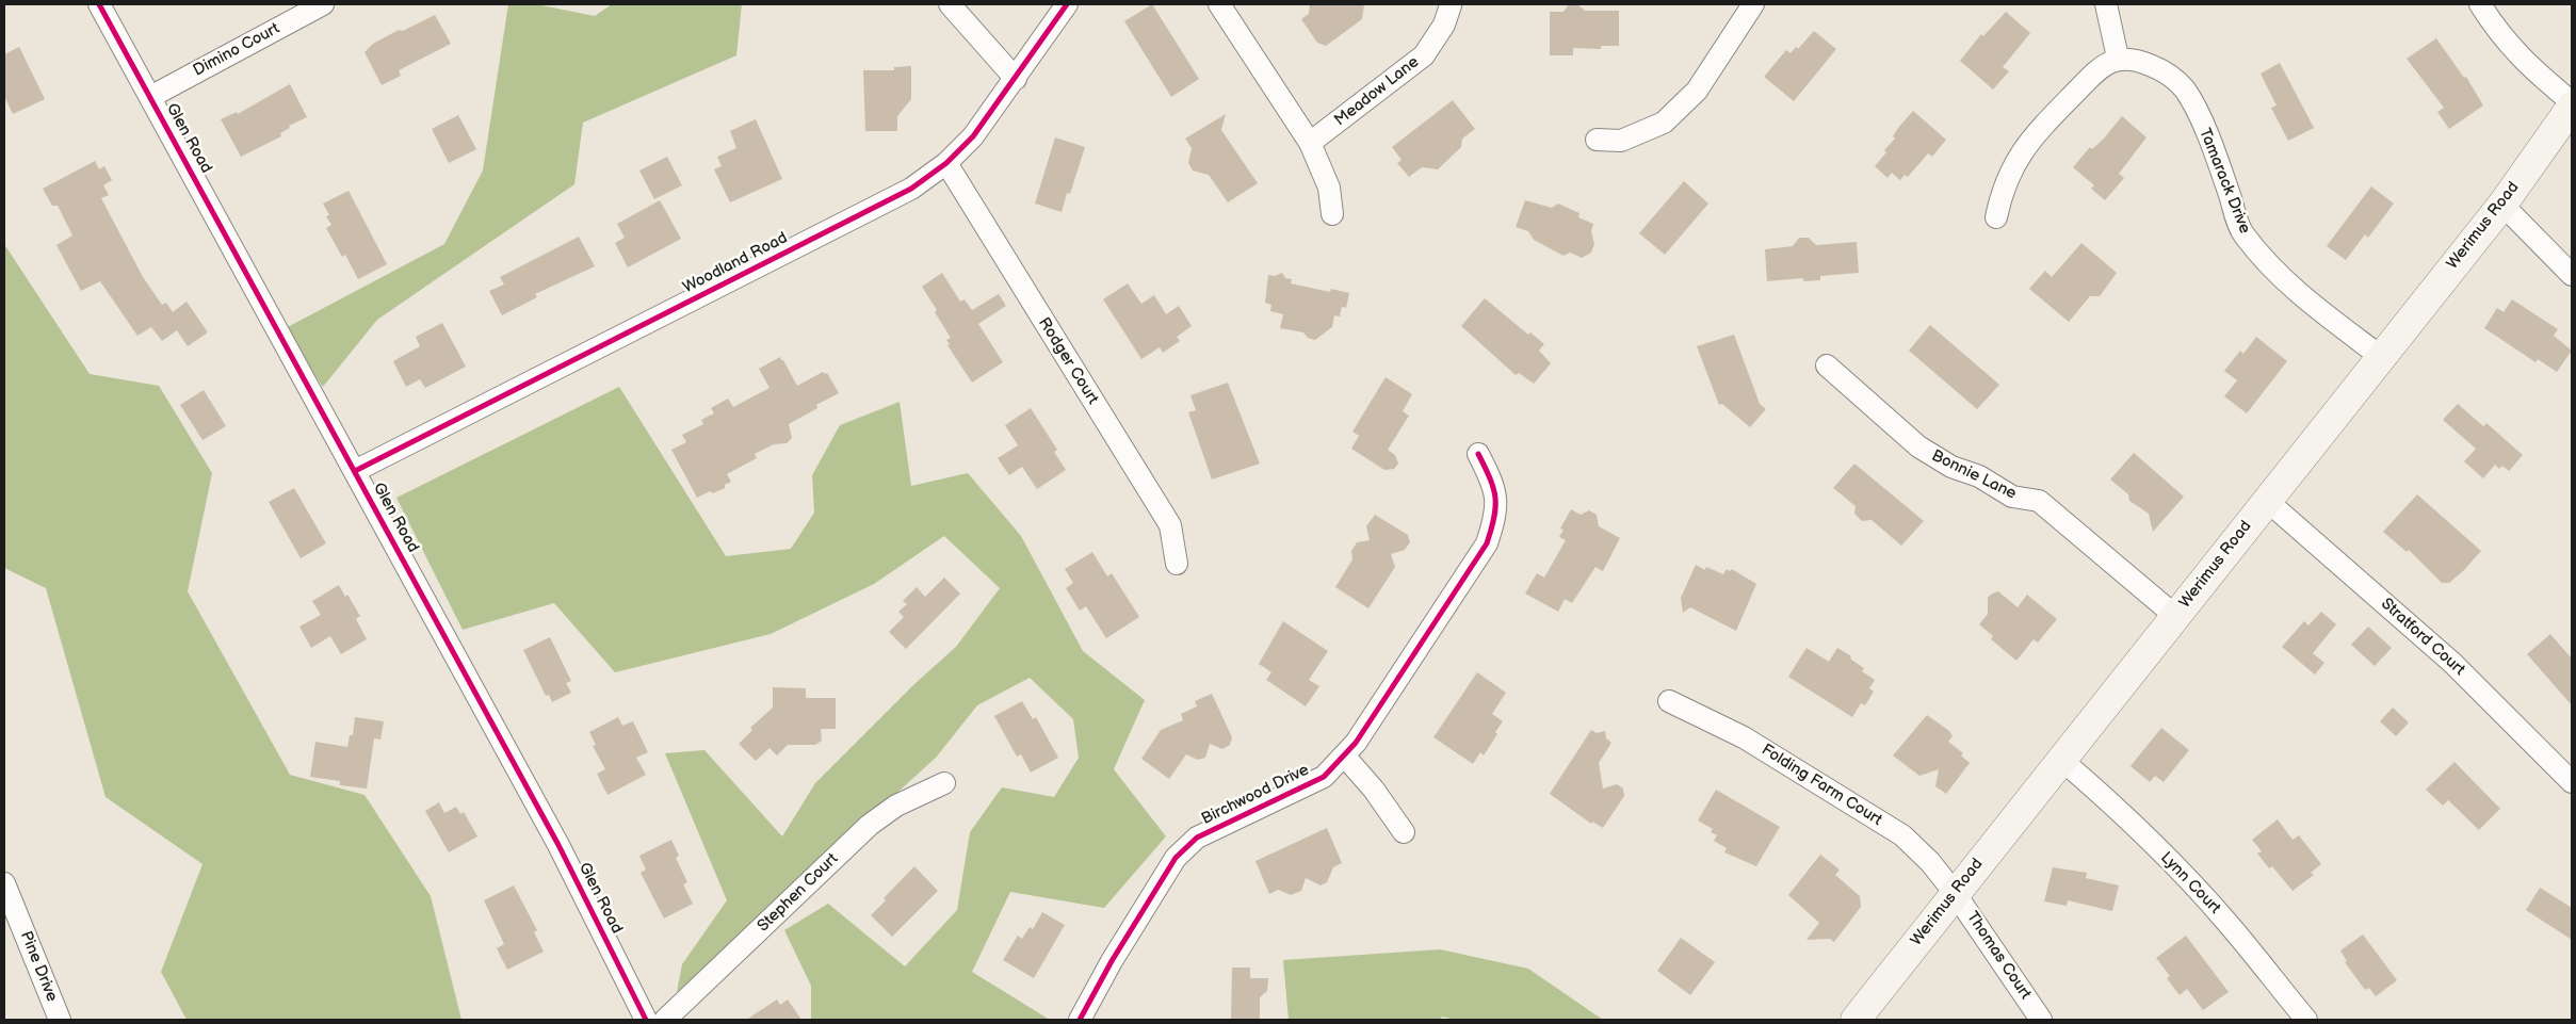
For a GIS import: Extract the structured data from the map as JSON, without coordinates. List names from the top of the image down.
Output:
{
  "streets": {
    "main road": ["Werimus Road"],
    "street": [
      "Dimino Court",
      "Meadow Lane",
      "Glen Road",
      "Tamarack Drive",
      "Woodland Road",
      "Rodger Court",
      "Bonnie Lane",
      "Stratford Court",
      "Folding Farm Court",
      "Birchwood Drive",
      "Lynn Court",
      "Stephen Court",
      "Thomas Court",
      "Pine Drive"
    ]
  },
  "crossings": [
    ["Dimino Court", "Glen Road"],
    ["Glen Road", "Woodland Road"],
    ["Tamarack Drive", "Werimus Road"],
    ["Werimus Road", "Bonnie Lane"],
    ["Werimus Road", "Stratford Court"],
    ["Werimus Road", "Folding Farm Court"],
    ["Werimus Road", "Lynn Court"],
    ["Werimus Road", "Thomas Court"],
    ["Woodland Road", "Rodger Court"],
    ["Folding Farm Court", "Thomas Court"]
  ]
}
